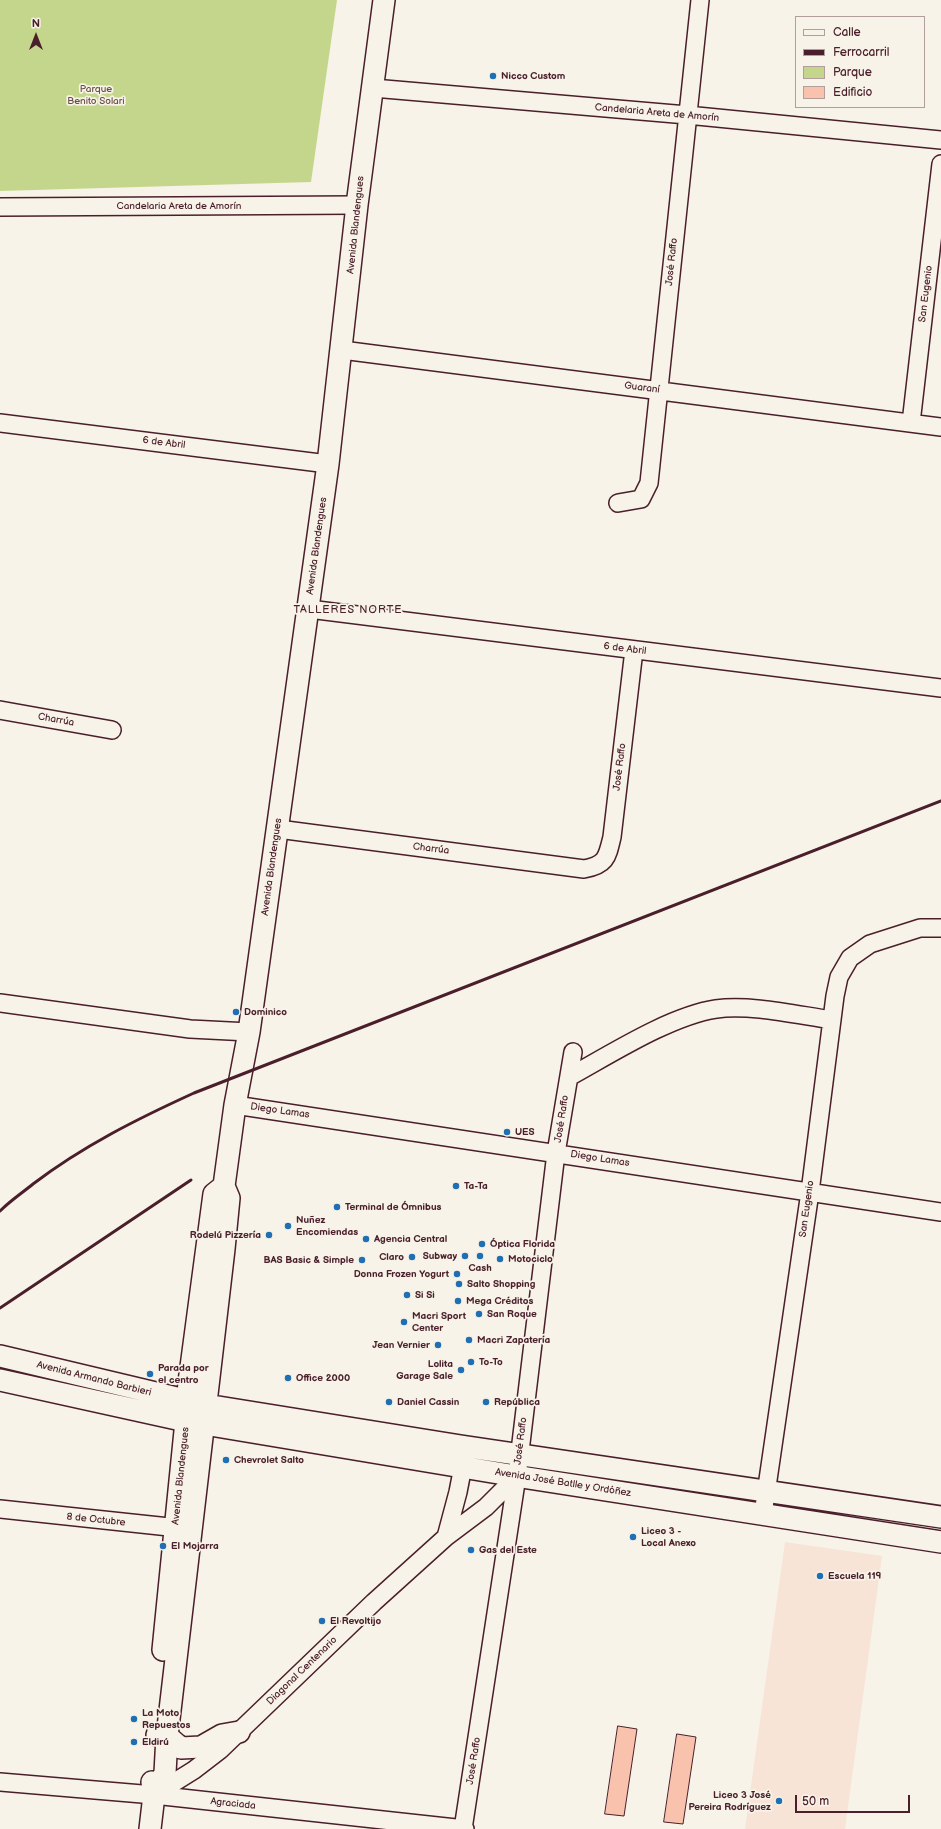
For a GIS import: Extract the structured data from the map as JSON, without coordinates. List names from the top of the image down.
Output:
{
  "streets": {
    "street": [
      "Candelaria Areta de Amorín",
      "Avenida Blandengues",
      "José Raffo",
      "San Eugenio",
      "Guaraní",
      "6 de Abril",
      "Charrúa",
      "Diego Lamas",
      "Avenida Armando Barbieri",
      "Avenida José Batlle y Ordóñez",
      "8 de Octubre",
      "Diagonal Centenario",
      "Agraciada"
    ]
  },
  "crossings": [
    ["Candelaria Areta de Amorín", "Avenida Blandengues"],
    ["Candelaria Areta de Amorín", "José Raffo"],
    ["Avenida Blandengues", "Guaraní"],
    ["Avenida Blandengues", "6 de Abril"],
    ["Avenida Blandengues", "Charrúa"],
    ["Avenida Blandengues", "Diego Lamas"],
    ["Avenida Blandengues", "Avenida Armando Barbieri"],
    ["Avenida Blandengues", "Avenida José Batlle y Ordóñez"],
    ["Avenida Blandengues", "8 de Octubre"],
    ["Avenida Blandengues", "Diagonal Centenario"],
    ["Avenida Blandengues", "Agraciada"],
    ["José Raffo", "Guaraní"],
    ["José Raffo", "6 de Abril"],
    ["José Raffo", "Charrúa"],
    ["José Raffo", "Diego Lamas"],
    ["José Raffo", "Avenida José Batlle y Ordóñez"],
    ["José Raffo", "Diagonal Centenario"],
    ["José Raffo", "Agraciada"],
    ["San Eugenio", "Guaraní"],
    ["San Eugenio", "Diego Lamas"],
    ["San Eugenio", "Avenida José Batlle y Ordóñez"],
    ["Avenida Armando Barbieri", "Avenida José Batlle y Ordóñez"],
    ["Avenida José Batlle y Ordóñez", "Diagonal Centenario"],
    ["Diagonal Centenario", "Agraciada"]
  ],
  "districts": ["TALLERES NORTE"],
  "parks": ["Parque Benito Solari"],
  "places": [
    "Nicco Custom",
    "Dominico",
    "UES",
    "Ta-Ta",
    "Terminal de Ómnibus",
    "Nuñez Encomiendas",
    "Rodelú Pizzería",
    "Agencia Central",
    "Óptica Florida",
    "Subway",
    "Cash",
    "Claro",
    "Motociclo",
    "BAS Basic & Simple",
    "Donna Frozen Yogurt",
    "Salto Shopping",
    "Si Si",
    "Mega Créditos",
    "San Roque",
    "Macri Sport Center",
    "Macri Zapatería",
    "Jean Vernier",
    "To-To",
    "Lolita Garage Sale",
    "Parada por el centro",
    "Office 2000",
    "Daniel Cassin",
    "República",
    "Chevrolet Salto",
    "Liceo 3 - Local Anexo",
    "El Mojarra",
    "Gas del Este",
    "Escuela 119",
    "El Revoltijo",
    "La Moto Repuestos",
    "Eldirú",
    "Liceo 3 José Pereira Rodríguez"
  ],
  "legend": [
    "Calle",
    "Ferrocarril",
    "Parque",
    "Edificio"
  ],
  "scale_bar": "50 m",
  "north": "top"
}
